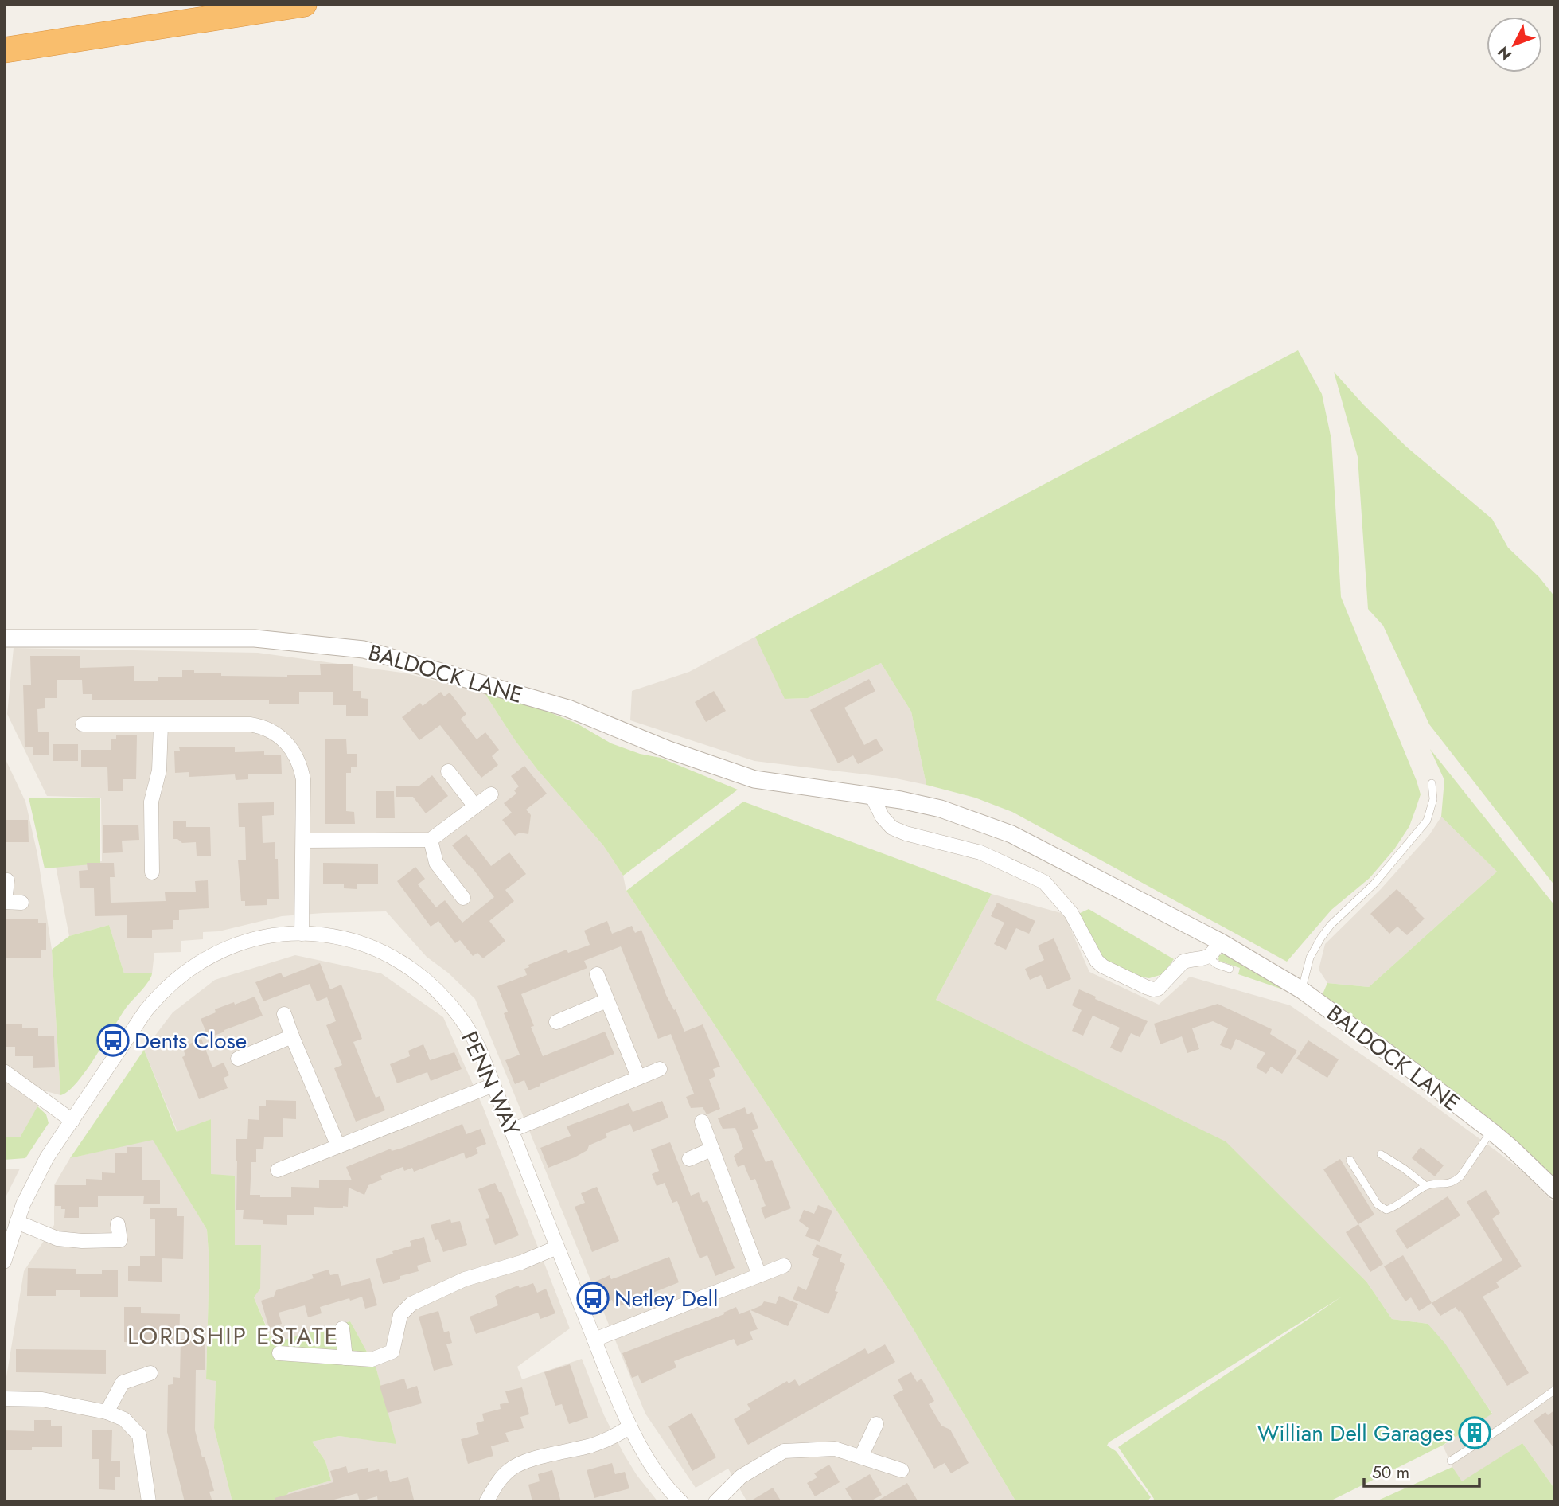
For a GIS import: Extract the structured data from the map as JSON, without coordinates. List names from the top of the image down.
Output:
{
  "streets": {
    "street": ["BALDOCK LANE", "PENN WAY"]
  },
  "districts": ["LORDSHIP ESTATE"],
  "places": {
    "bus stop": ["Dents Close", "Netley Dell"],
    "building": ["Willian Dell Garages"]
  },
  "scale_bar": "50 m",
  "north": "bottom left"
}
